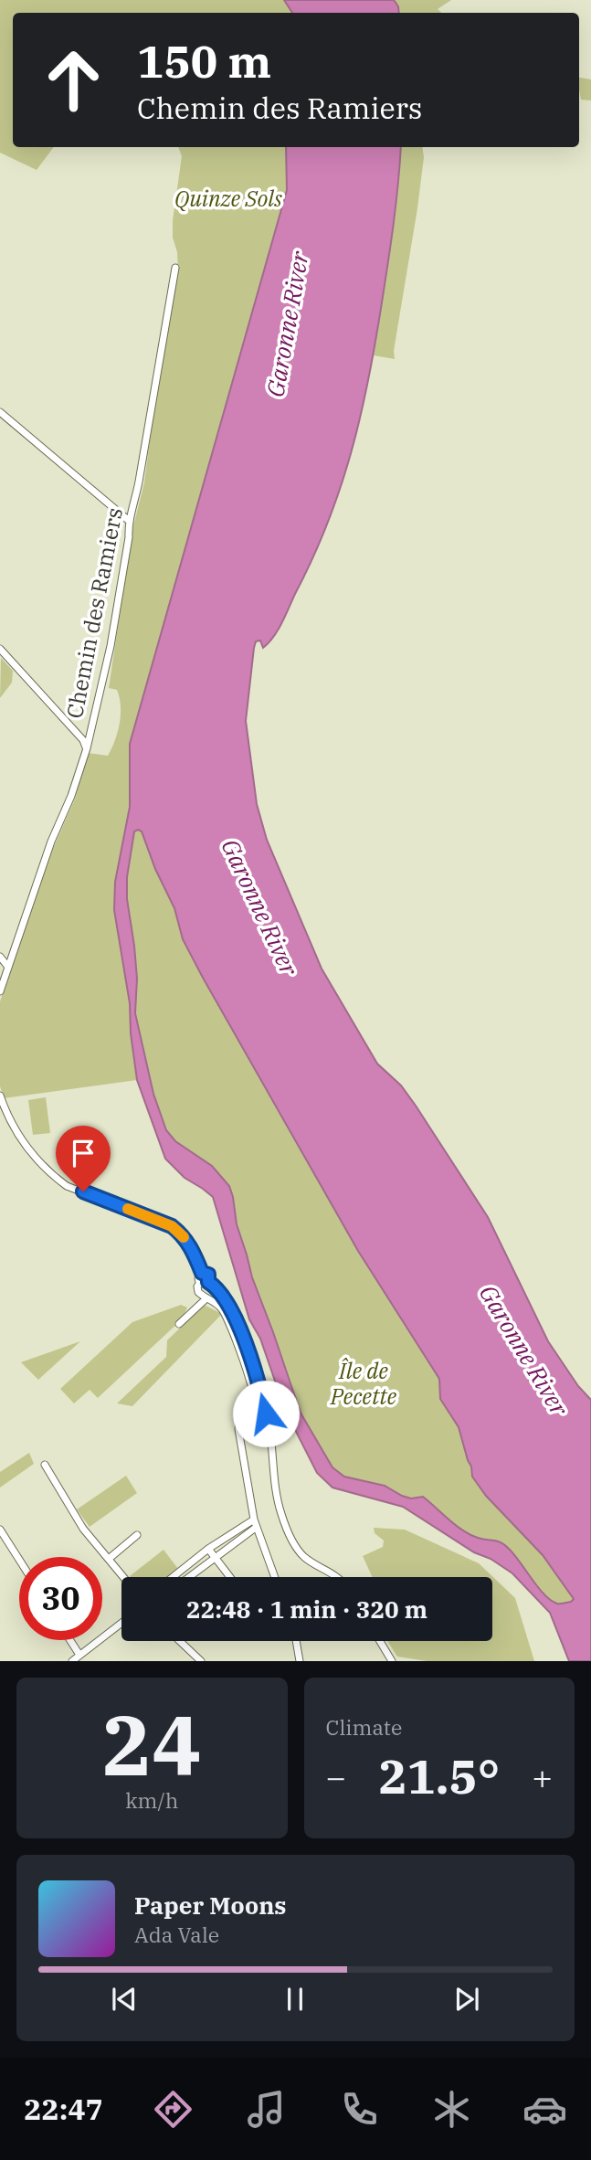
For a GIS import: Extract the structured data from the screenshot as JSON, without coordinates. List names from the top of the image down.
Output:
{
  "streets": {
    "street": ["Chemin des Ramiers"]
  },
  "water": ["Garonne River"],
  "parks": ["Quinze Sols", "Île de Pecette"],
  "page": {
    "turn": ["150 m", "Chemin des Ramiers"],
    "limit": "30",
    "trip": "22:48 · 1 min · 320 m",
    "tile": [
      ["24", "km/h"],
      "Climate"
    ],
    "heat": ["−", "21.5°", "+"],
    "song": ["Paper Moons", "Ada Vale"],
    "tabs": "22:47"
  }
}
